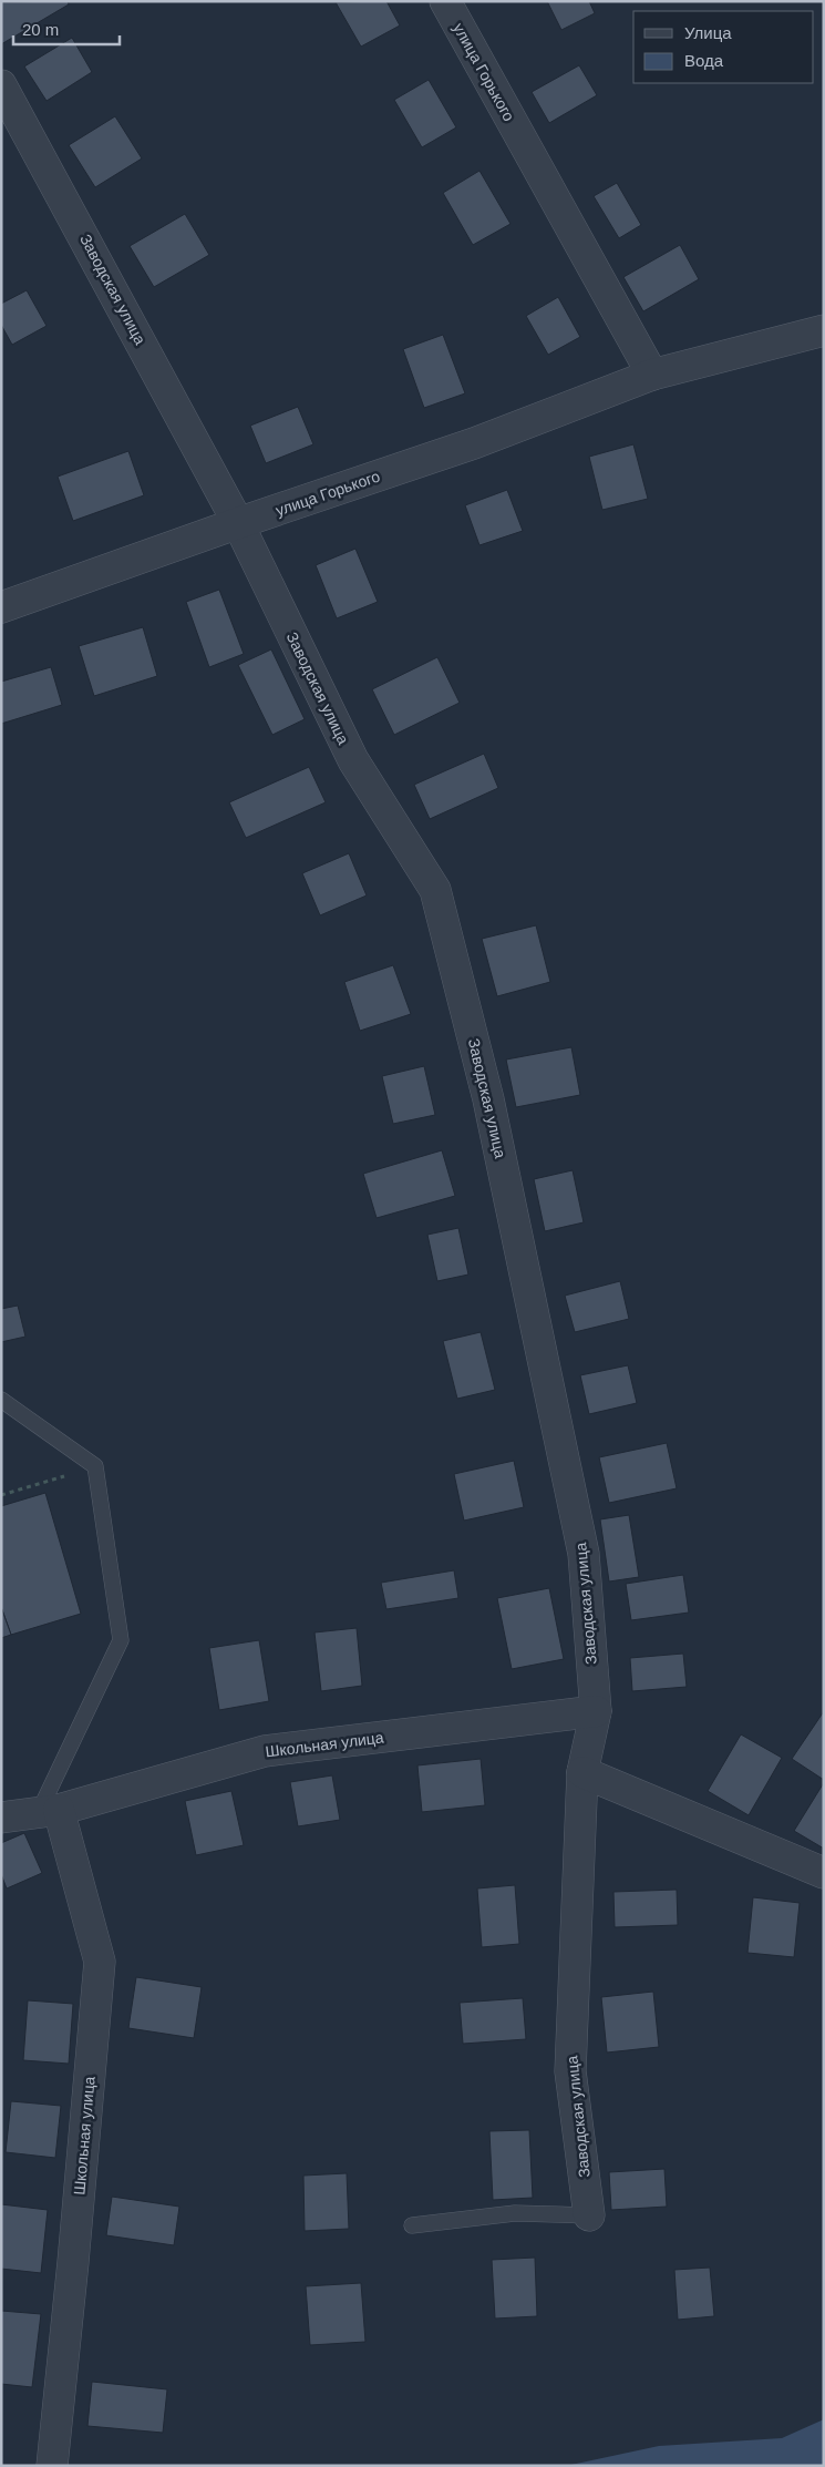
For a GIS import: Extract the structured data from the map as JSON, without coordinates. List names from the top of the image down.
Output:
{
  "streets": {
    "street": ["улица Горького", "Заводская улица", "Школьная улица"]
  },
  "crossings": [
    ["улица Горького", "Заводская улица"],
    ["Заводская улица", "Школьная улица"]
  ],
  "legend": ["Улица", "Вода"],
  "scale_bar": "20 m"
}
